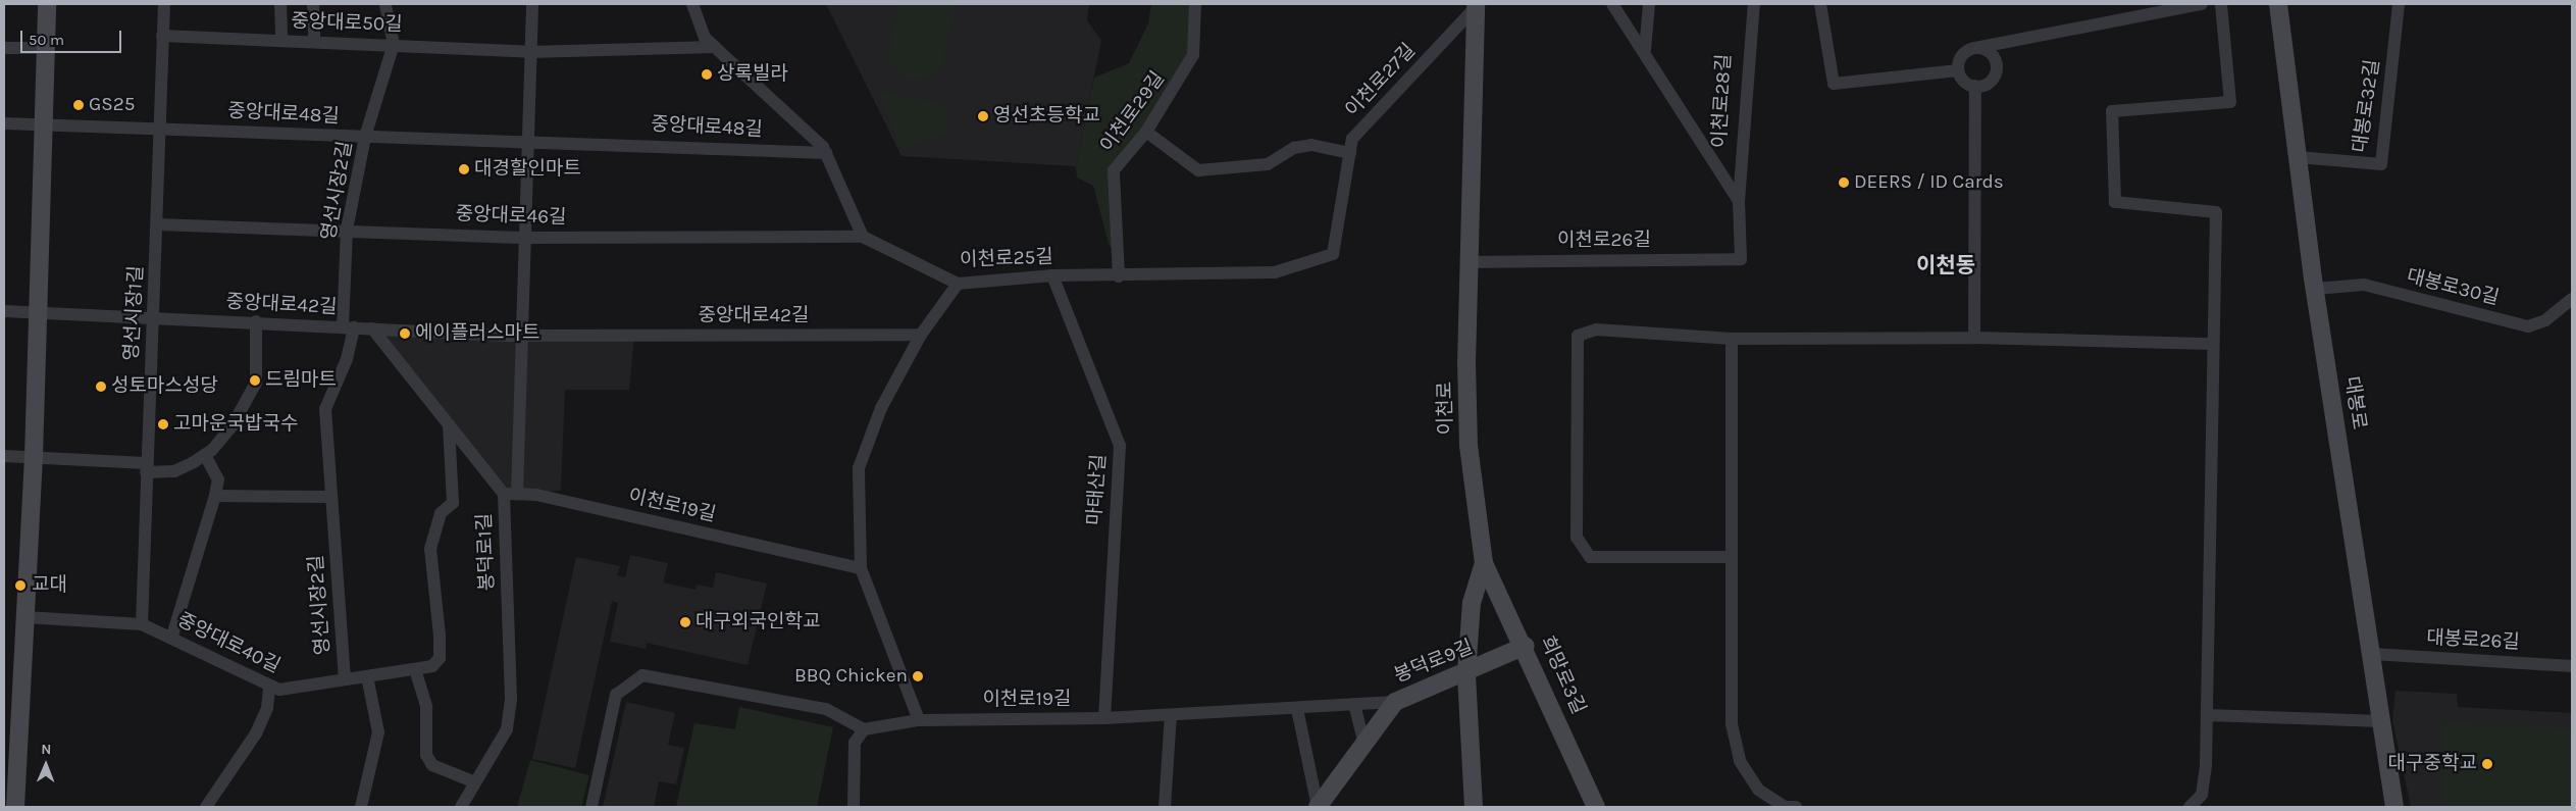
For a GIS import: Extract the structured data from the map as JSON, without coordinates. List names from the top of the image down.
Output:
{
  "streets": {
    "main road": [
      "대봉로",
      "이천로",
      "봉덕로9길",
      "희망로3길"
    ],
    "street": [
      "중앙대로50길",
      "이천로27길",
      "이천로28길",
      "대봉로32길",
      "이천로29길",
      "중앙대로48길",
      "영선시장2길",
      "중앙대로46길",
      "이천로26길",
      "이천로25길",
      "대봉로30길",
      "중앙대로42길",
      "영선시장1길",
      "마태산길",
      "이천로19길",
      "봉덕로1길",
      "대봉로26길",
      "중앙대로40길"
    ]
  },
  "crossings": [
    ["중앙대로50길", "영선시장2길"],
    ["중앙대로50길", "영선시장1길"],
    ["이천로27길", "이천로25길"],
    ["이천로27길", "이천로"],
    ["이천로28길", "이천로26길"],
    ["대봉로32길", "대봉로"],
    ["이천로29길", "이천로25길"],
    ["중앙대로48길", "영선시장2길"],
    ["중앙대로48길", "영선시장1길"],
    ["영선시장2길", "중앙대로46길"],
    ["영선시장2길", "중앙대로42길"],
    ["영선시장2길", "중앙대로40길"],
    ["중앙대로46길", "이천로25길"],
    ["중앙대로46길", "영선시장1길"],
    ["이천로26길", "이천로"],
    ["이천로25길", "마태산길"],
    ["대봉로30길", "대봉로"],
    ["중앙대로42길", "영선시장1길"],
    ["중앙대로42길", "봉덕로1길"],
    ["영선시장1길", "중앙대로40길"],
    ["대봉로", "대봉로26길"],
    ["이천로", "봉덕로9길"],
    ["이천로", "희망로3길"],
    ["마태산길", "이천로19길"],
    ["이천로19길", "봉덕로1길"],
    ["이천로19길", "봉덕로9길"],
    ["봉덕로1길", "중앙대로40길"],
    ["봉덕로9길", "희망로3길"]
  ],
  "districts": ["이천동"],
  "places": [
    "상록빌라",
    "GS25",
    "영선초등학교",
    "대경할인마트",
    "DEERS / ID Cards",
    "에이플러스마트",
    "드림마트",
    "성토마스성당",
    "고마운국밥국수",
    "교대",
    "대구외국인학교",
    "BBQ Chicken",
    "대구중학교"
  ],
  "scale_bar": "50 m",
  "north": "top"
}
